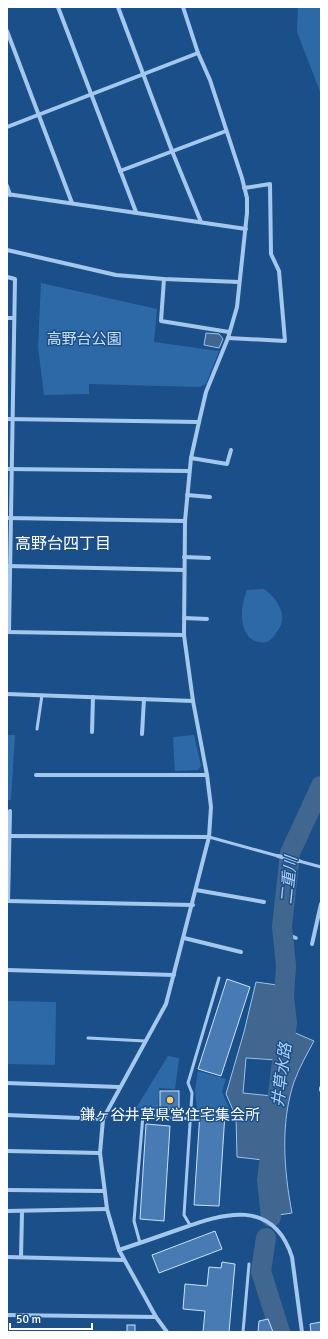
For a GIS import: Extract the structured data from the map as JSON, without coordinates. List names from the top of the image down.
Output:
{
  "districts": ["高野台四丁目"],
  "water": ["二重川", "井草水路"],
  "parks": ["高野台公園"],
  "places": ["鎌ヶ谷井草県営住宅集会所"],
  "scale_bar": "50 m"
}
